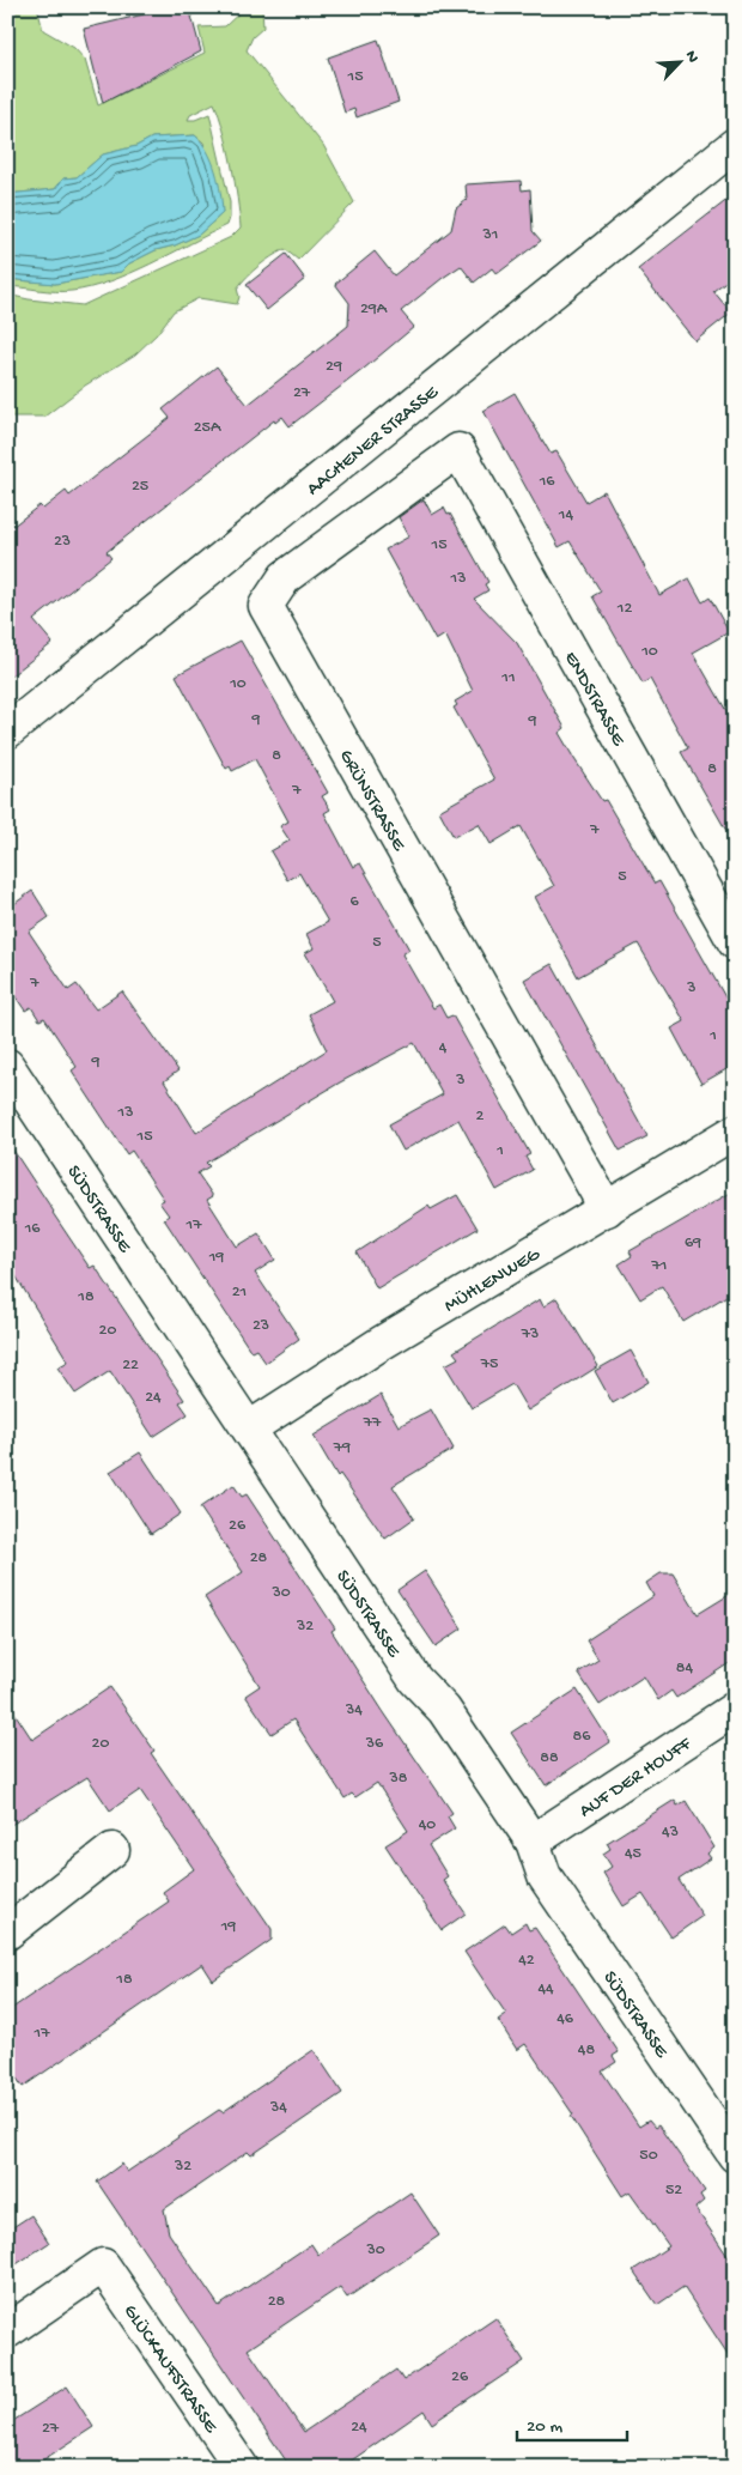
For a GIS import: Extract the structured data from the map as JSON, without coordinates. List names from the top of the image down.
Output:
{
  "streets": {
    "street": [
      "AACHENER STRASSE",
      "ENDSTRASSE",
      "GRÜNSTRASSE",
      "SÜDSTRASSE",
      "MÜHLENWEG",
      "AUF DER HOUFF",
      "GLÜCKAUFSTRASSE"
    ]
  },
  "crossings": [
    ["ENDSTRASSE", "GRÜNSTRASSE"],
    ["GRÜNSTRASSE", "MÜHLENWEG"],
    ["SÜDSTRASSE", "MÜHLENWEG"],
    ["SÜDSTRASSE", "AUF DER HOUFF"]
  ],
  "house_numbers": [
    "15",
    "31",
    "29A",
    "29",
    "27",
    "25A",
    "16",
    "25",
    "14",
    "23",
    "15",
    "13",
    "12",
    "10",
    "11",
    "10",
    "9",
    "9",
    "8",
    "8",
    "7",
    "7",
    "5",
    "6",
    "5",
    "7",
    "3",
    "1",
    "4",
    "9",
    "3",
    "13",
    "2",
    "15",
    "1",
    "17",
    "16",
    "69",
    "19",
    "71",
    "21",
    "18",
    "23",
    "20",
    "73",
    "75",
    "22",
    "24",
    "77",
    "79",
    "26",
    "28",
    "30",
    "32",
    "84",
    "34",
    "86",
    "20",
    "36",
    "88",
    "38",
    "40",
    "43",
    "45",
    "19",
    "42",
    "18",
    "44",
    "46",
    "17",
    "48",
    "34",
    "50",
    "32",
    "52",
    "30",
    "28",
    "26",
    "24",
    "27"
  ],
  "scale_bar": "20 m",
  "north": "top right"
}
